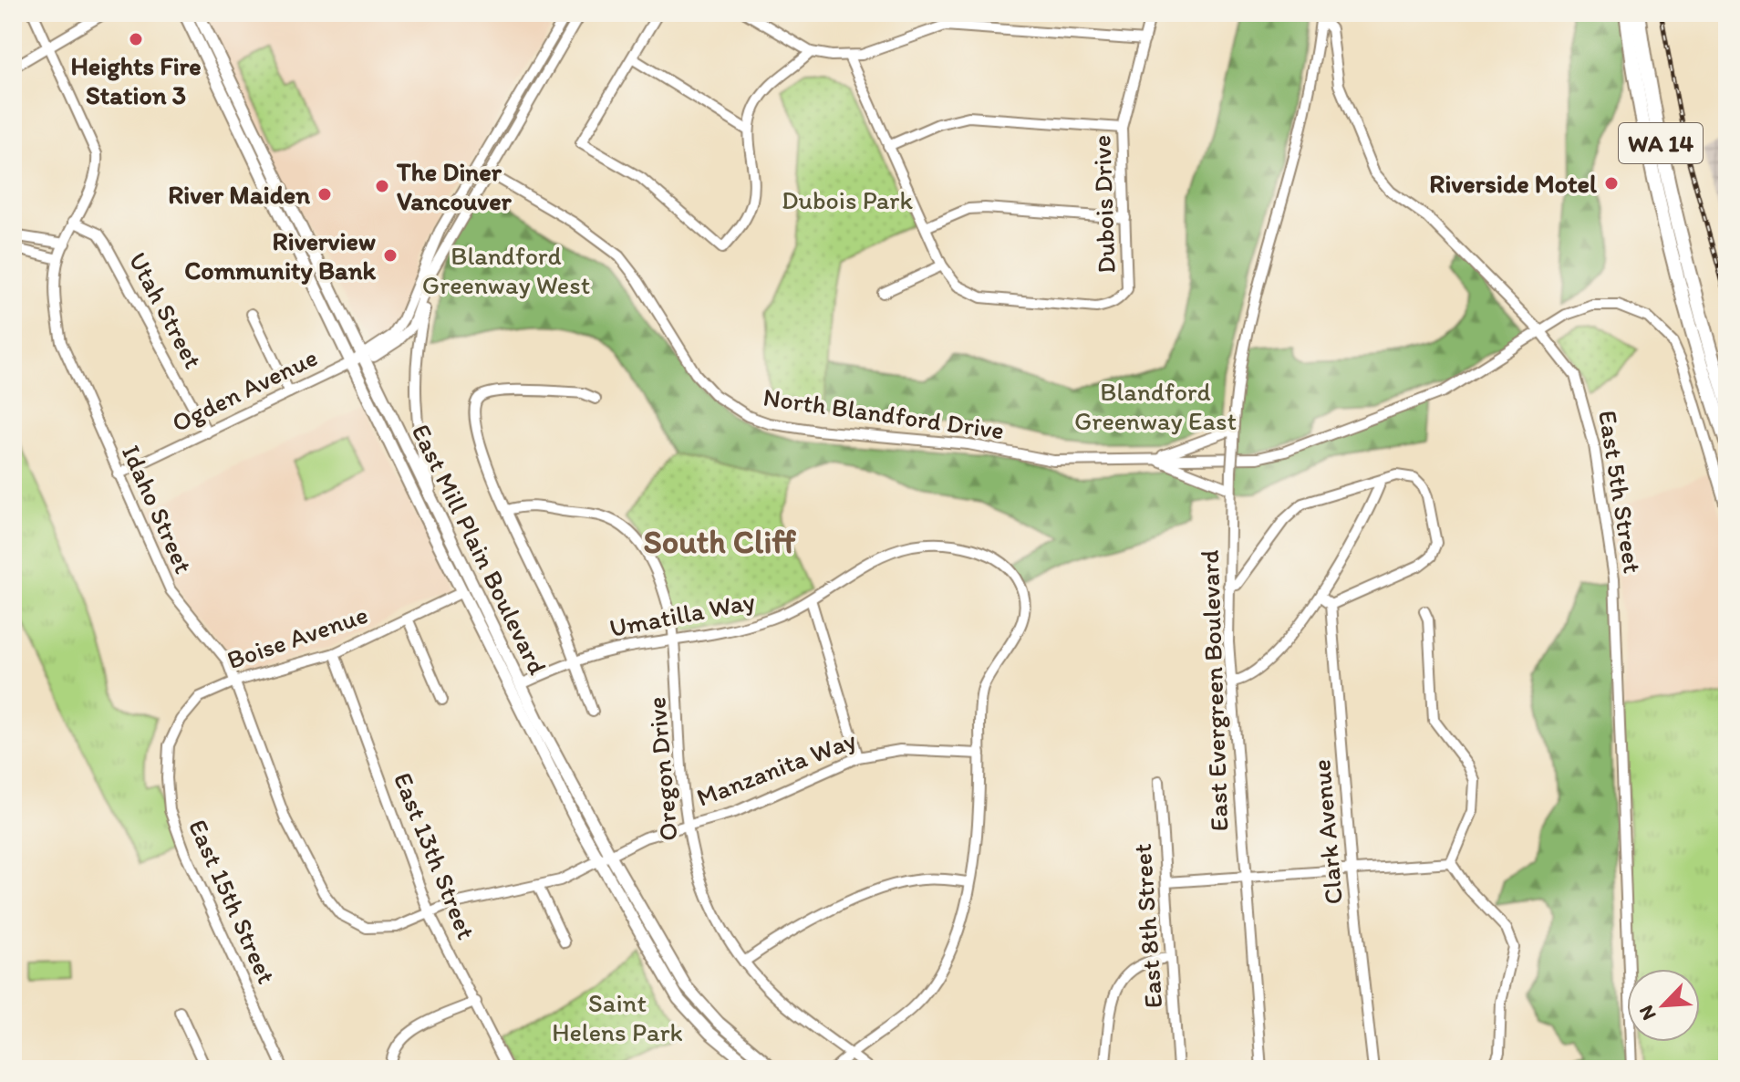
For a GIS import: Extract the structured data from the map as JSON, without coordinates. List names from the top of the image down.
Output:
{
  "streets": {
    "highway": ["WA 14"],
    "main road": ["East Mill Plain Boulevard"],
    "street": [
      "Dubois Drive",
      "Utah Street",
      "Ogden Avenue",
      "North Blandford Drive",
      "East 5th Street",
      "Idaho Street",
      "Umatilla Way",
      "Boise Avenue",
      "East Evergreen Boulevard",
      "Manzanita Way",
      "Oregon Drive",
      "Clark Avenue",
      "East 13th Street",
      "East 15th Street",
      "East 8th Street"
    ]
  },
  "crossings": [
    ["Utah Street", "Ogden Avenue"],
    ["Utah Street", "Idaho Street"],
    ["Ogden Avenue", "Idaho Street"],
    ["Ogden Avenue", "East Mill Plain Boulevard"],
    ["North Blandford Drive", "East 5th Street"],
    ["East 5th Street", "East Evergreen Boulevard"],
    ["Idaho Street", "Boise Avenue"],
    ["Idaho Street", "Manzanita Way"],
    ["Idaho Street", "East 13th Street"],
    ["East Mill Plain Boulevard", "Umatilla Way"],
    ["East Mill Plain Boulevard", "Boise Avenue"],
    ["East Mill Plain Boulevard", "Manzanita Way"],
    ["Umatilla Way", "Manzanita Way"],
    ["Umatilla Way", "Oregon Drive"],
    ["Boise Avenue", "East 13th Street"],
    ["Boise Avenue", "East 15th Street"],
    ["Manzanita Way", "Oregon Drive"],
    ["Manzanita Way", "East 13th Street"]
  ],
  "districts": ["South Cliff"],
  "parks": [
    "Dubois Park",
    "Blandford Greenway West",
    "Blandford Greenway East",
    "Saint Helens Park"
  ],
  "places": [
    "Heights Fire Station 3",
    "Riverside Motel",
    "The Diner Vancouver",
    "River Maiden",
    "Riverview Community Bank"
  ],
  "north": "bottom left"
}
